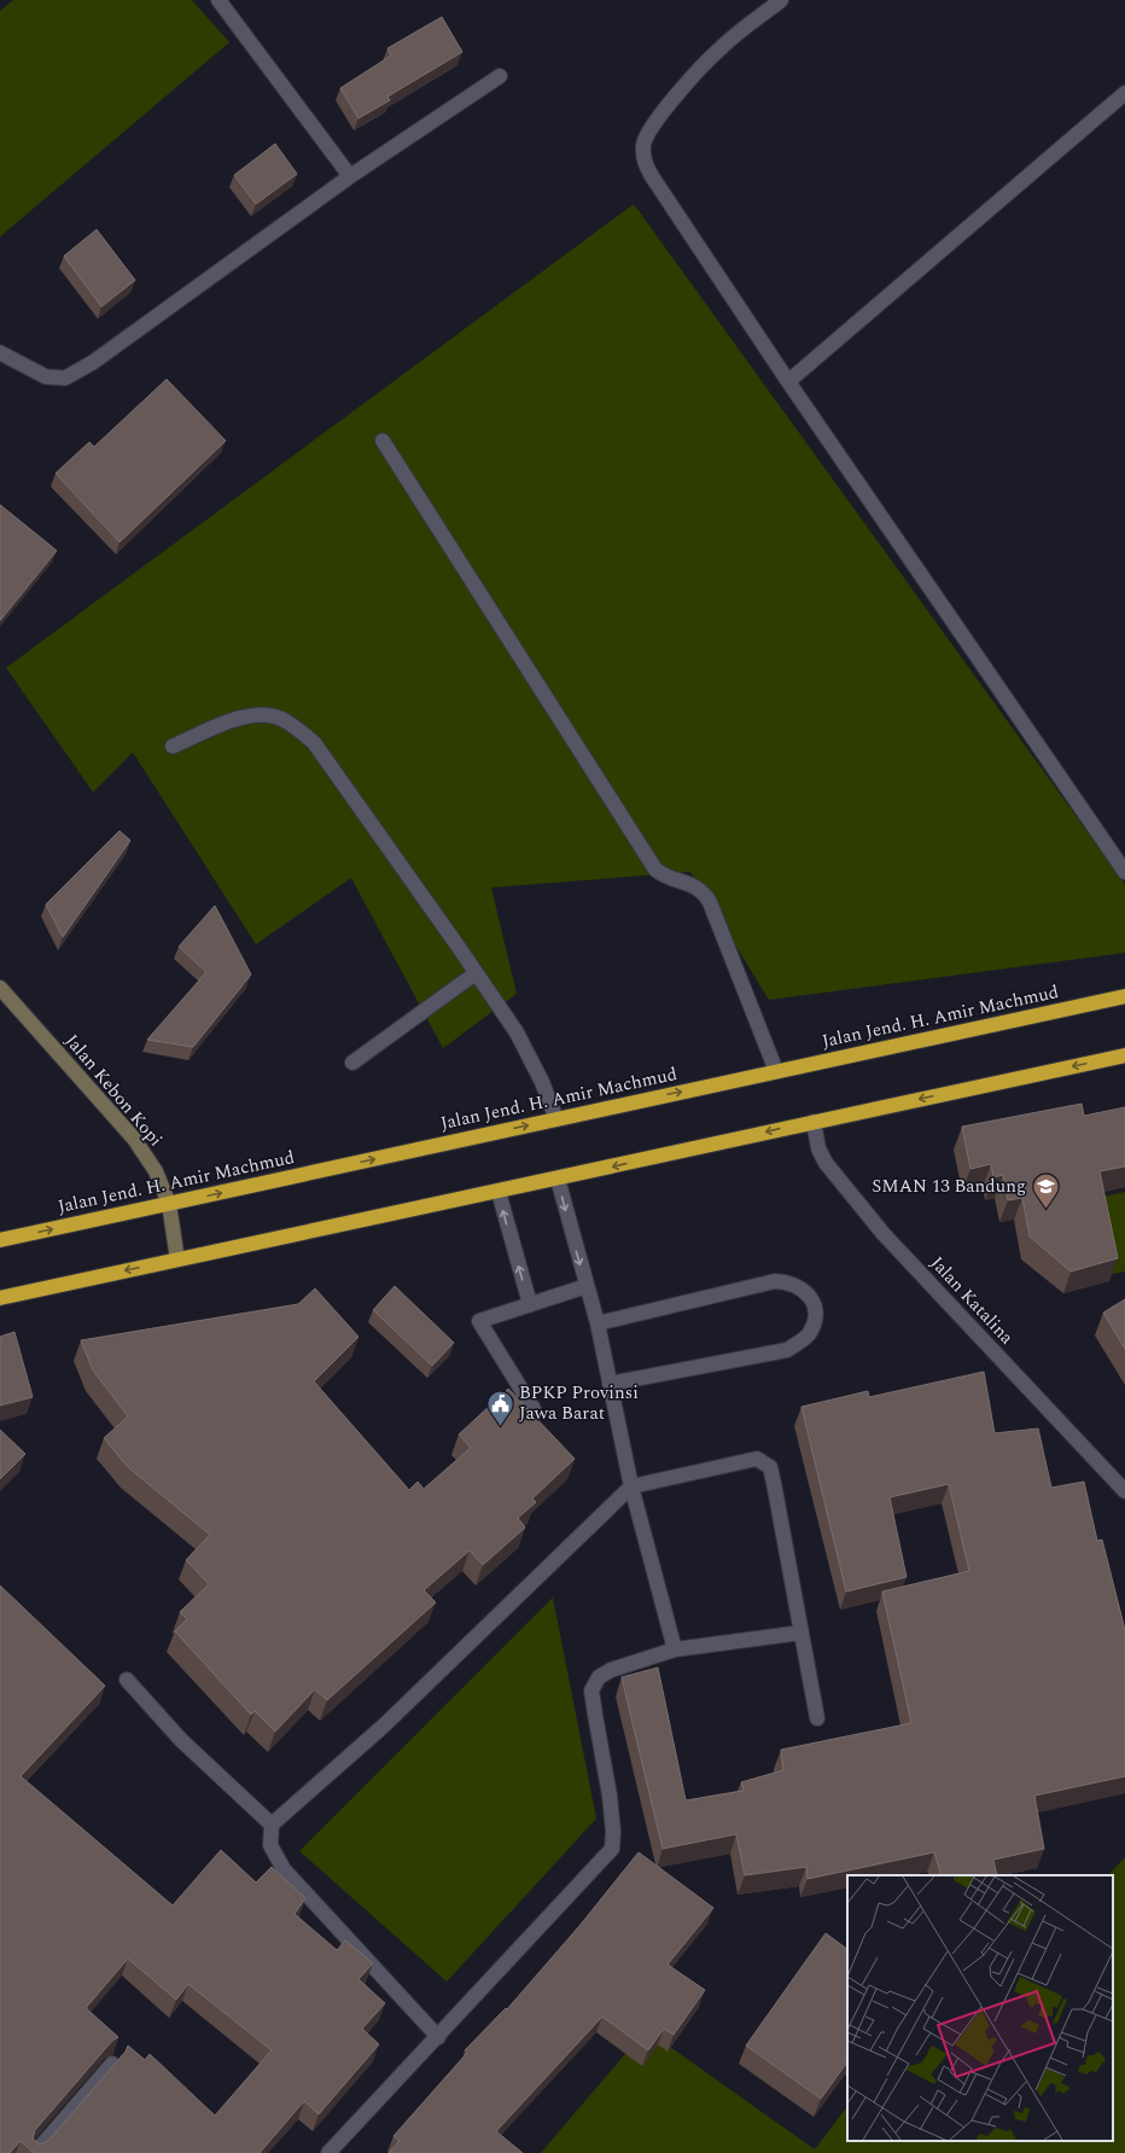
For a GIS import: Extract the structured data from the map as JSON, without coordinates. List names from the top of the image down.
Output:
{
  "streets": {
    "highway": ["Jalan Jend. H. Amir Machmud"],
    "main road": ["Jalan Kebon Kopi"],
    "street": ["Jalan Katalina"]
  },
  "crossings": [
    ["Jalan Jend. H. Amir Machmud", "Jalan Kebon Kopi"]
  ],
  "places": {
    "school or university": ["SMAN 13 Bandung"],
    "public building": ["BPKP Provinsi Jawa Barat"]
  }
}
